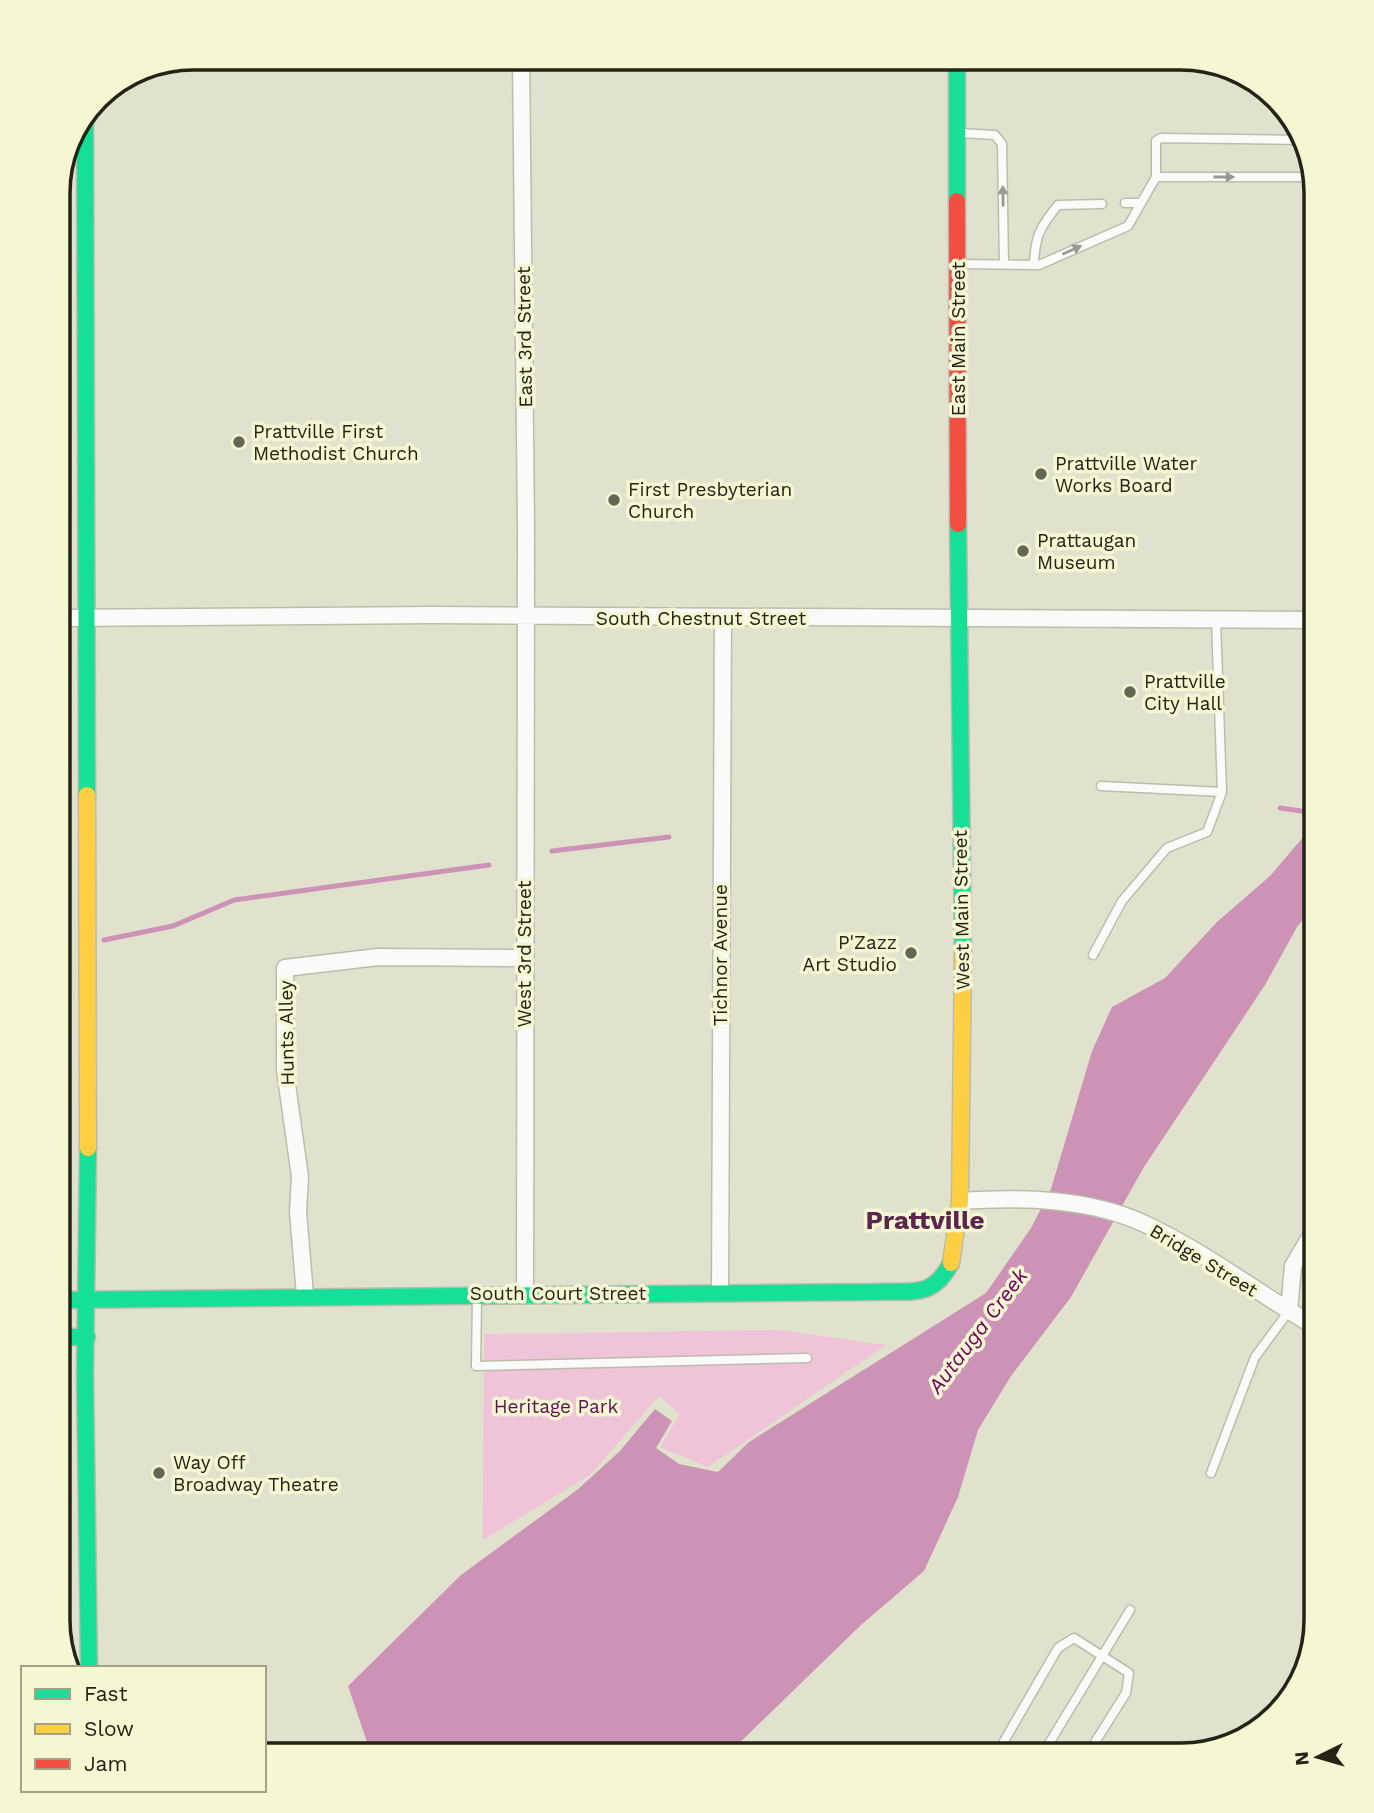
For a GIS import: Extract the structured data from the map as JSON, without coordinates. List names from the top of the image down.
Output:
{
  "streets": {
    "street": [
      "East 3rd Street",
      "East Main Street",
      "South Chestnut Street",
      "West Main Street",
      "West 3rd Street",
      "Tichnor Avenue",
      "Hunts Alley",
      "Bridge Street",
      "South Court Street"
    ]
  },
  "crossings": [
    ["East 3rd Street", "South Chestnut Street"],
    ["East 3rd Street", "West 3rd Street"],
    ["East Main Street", "South Chestnut Street"],
    ["East Main Street", "West Main Street"],
    ["South Chestnut Street", "West Main Street"],
    ["South Chestnut Street", "West 3rd Street"],
    ["South Chestnut Street", "Tichnor Avenue"],
    ["West Main Street", "Bridge Street"],
    ["West Main Street", "South Court Street"],
    ["West 3rd Street", "Hunts Alley"],
    ["West 3rd Street", "South Court Street"],
    ["Tichnor Avenue", "South Court Street"],
    ["Hunts Alley", "South Court Street"],
    ["Bridge Street", "South Court Street"]
  ],
  "districts": ["Prattville"],
  "water": ["Autauga Creek"],
  "parks": ["Heritage Park"],
  "places": [
    "Prattville First Methodist Church",
    "Prattville Water Works Board",
    "First Presbyterian Church",
    "Prattaugan Museum",
    "Prattville City Hall",
    "P'Zazz Art Studio",
    "Way Off Broadway Theatre"
  ],
  "legend": ["Fast", "Slow", "Jam"],
  "north": "left"
}
